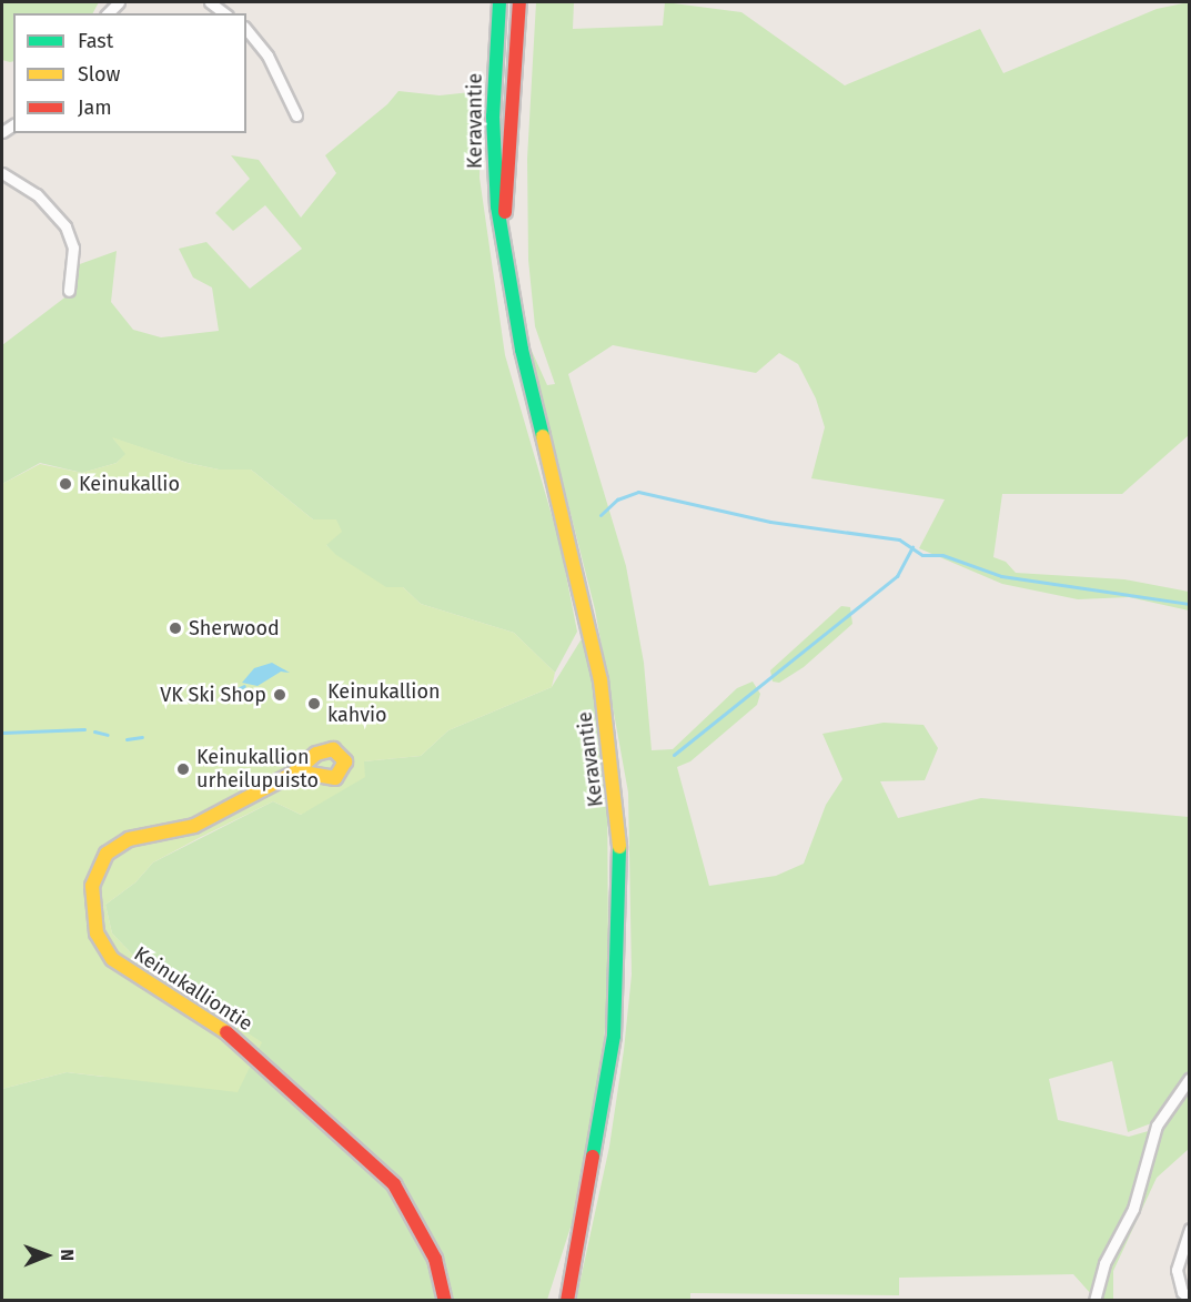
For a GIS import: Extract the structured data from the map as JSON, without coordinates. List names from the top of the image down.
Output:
{
  "streets": {
    "main road": ["Keravantie", "Keinukalliontie"]
  },
  "places": [
    "Keinukallio",
    "Sherwood",
    "VK Ski Shop",
    "Keinukallion kahvio",
    "Keinukallion urheilupuisto"
  ],
  "legend": ["Fast", "Slow", "Jam"],
  "north": "right"
}
